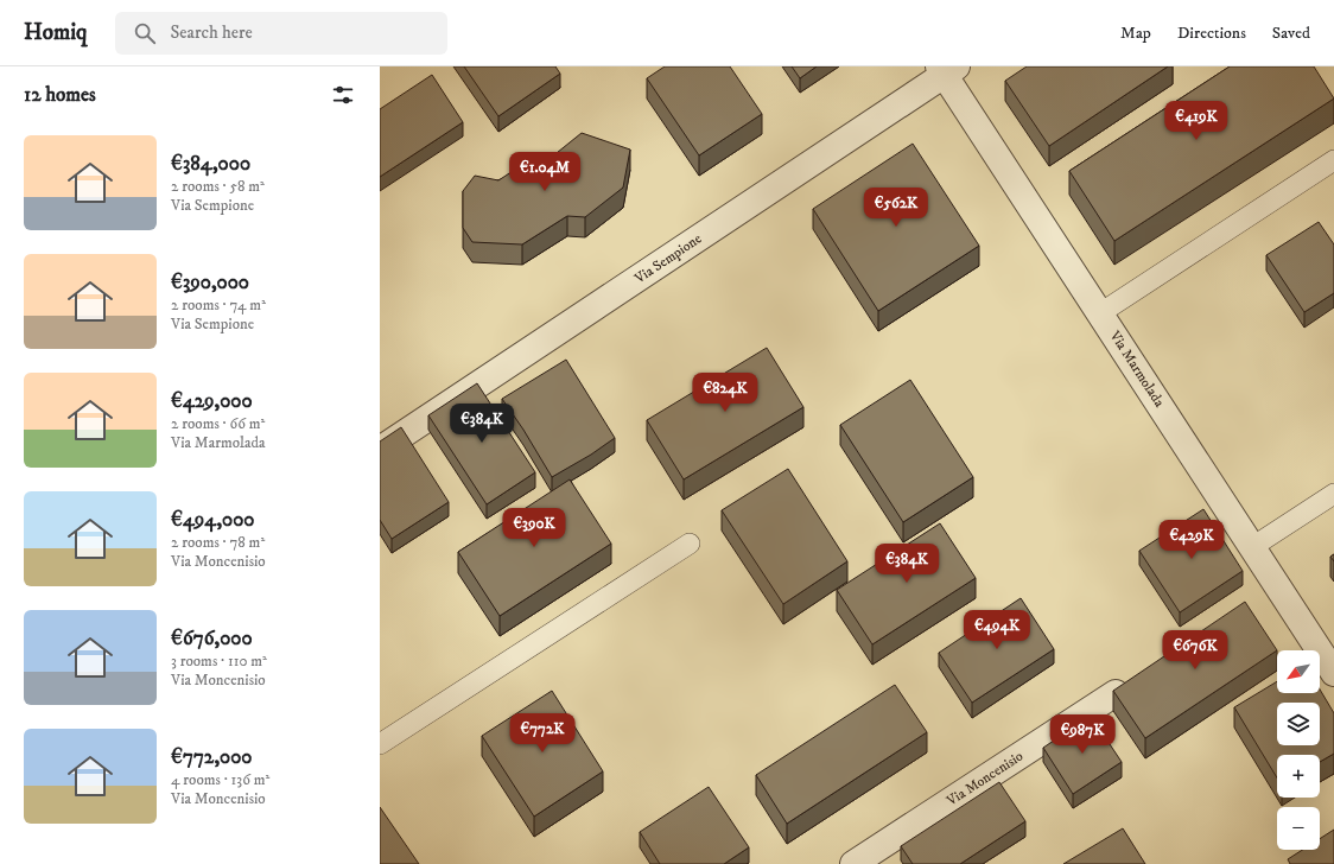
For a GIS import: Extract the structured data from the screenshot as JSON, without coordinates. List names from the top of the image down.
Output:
{
  "streets": {
    "street": ["Via Sempione", "Via Marmolada", "Via Moncenisio"]
  },
  "crossings": [
    ["Via Sempione", "Via Marmolada"]
  ],
  "north": "bottom left",
  "page": {
    "header": "Homiq",
    "search": "Search here",
    "nav": ["Map", "Directions", "Saved"],
    "heading": "12 homes",
    "price": [
      "€419K",
      "€1.04M",
      "€562K",
      "€824K",
      "€384K",
      "€390K",
      "€429K",
      "€384K",
      "€494K",
      "€676K",
      "€772K",
      "€987K"
    ],
    "list": [
      {
        "name": "€384,000",
        "note": "2 rooms · 58 m² · Via Sempione"
      },
      {
        "name": "€390,000",
        "note": "2 rooms · 74 m² · Via Sempione"
      },
      {
        "name": "€429,000",
        "note": "2 rooms · 66 m² · Via Marmolada"
      },
      {
        "name": "€494,000",
        "note": "2 rooms · 78 m² · Via Moncenisio"
      },
      {
        "name": "€676,000",
        "note": "3 rooms · 110 m² · Via Moncenisio"
      },
      {
        "name": "€772,000",
        "note": "4 rooms · 136 m² · Via Moncenisio"
      }
    ],
    "map_buttons": ["+", "−"]
  }
}
